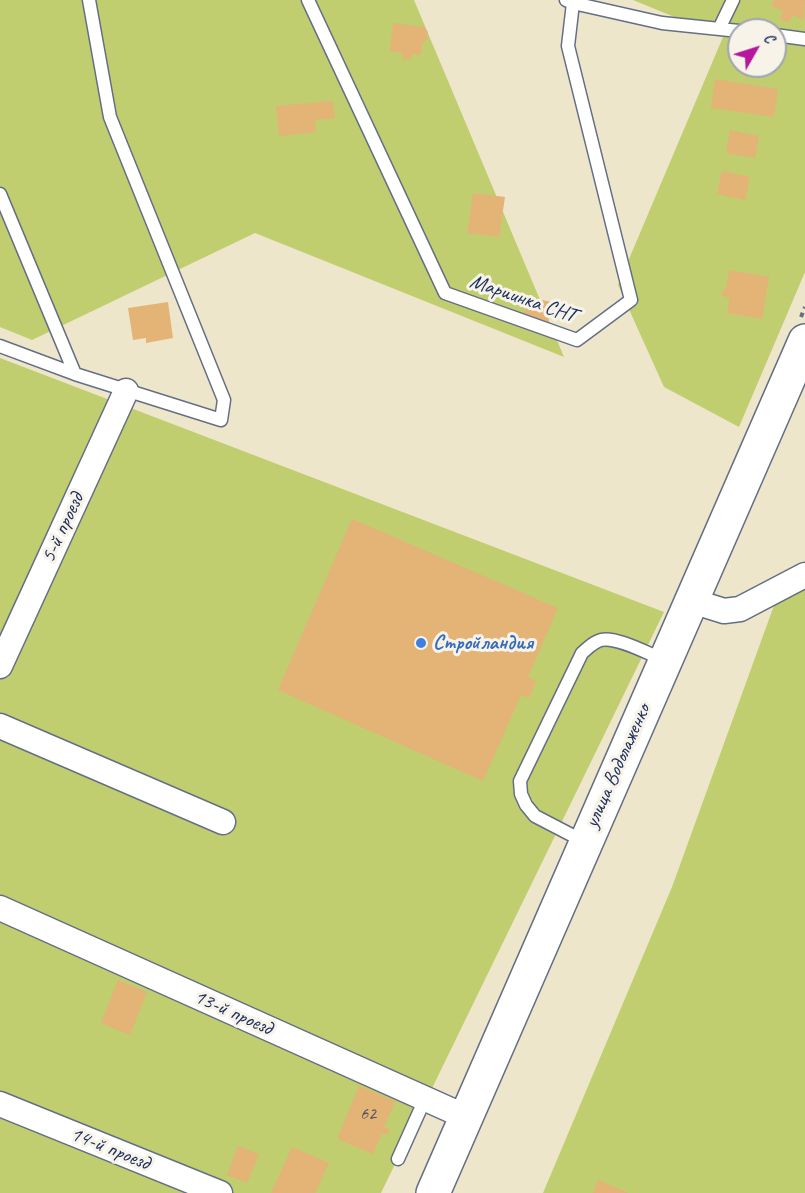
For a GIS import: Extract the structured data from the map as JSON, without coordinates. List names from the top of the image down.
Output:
{
  "streets": {
    "main road": ["улица Водолаженко"],
    "street": ["5-й проезд", "13-й проезд", "14-й проезд"],
    "lane": ["Мариинка СНТ"]
  },
  "crossings": [
    ["улица Водолаженко", "13-й проезд"]
  ],
  "places": ["Стройландия"],
  "house_numbers": ["62"],
  "north": "top right"
}
